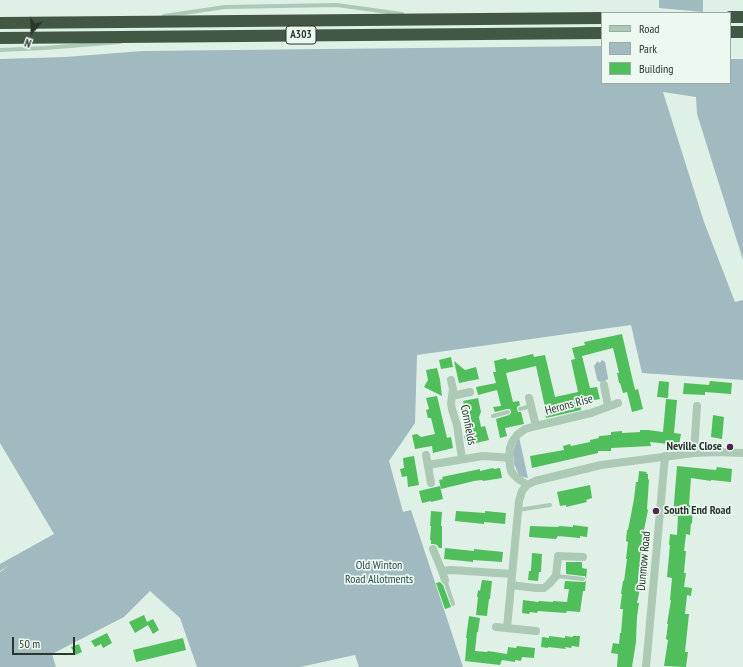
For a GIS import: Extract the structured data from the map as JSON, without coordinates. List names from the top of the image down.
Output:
{
  "streets": {
    "highway": ["A303"],
    "street": ["Herons Rise", "Cornfields", "Dunmow Road"]
  },
  "crossings": [
    ["Herons Rise", "Cornfields"]
  ],
  "parks": ["Old Winton Road Allotments"],
  "places": ["Neville Close", "South End Road"],
  "legend": ["Road", "Park", "Building"],
  "scale_bar": "50 m",
  "north": "bottom"
}
